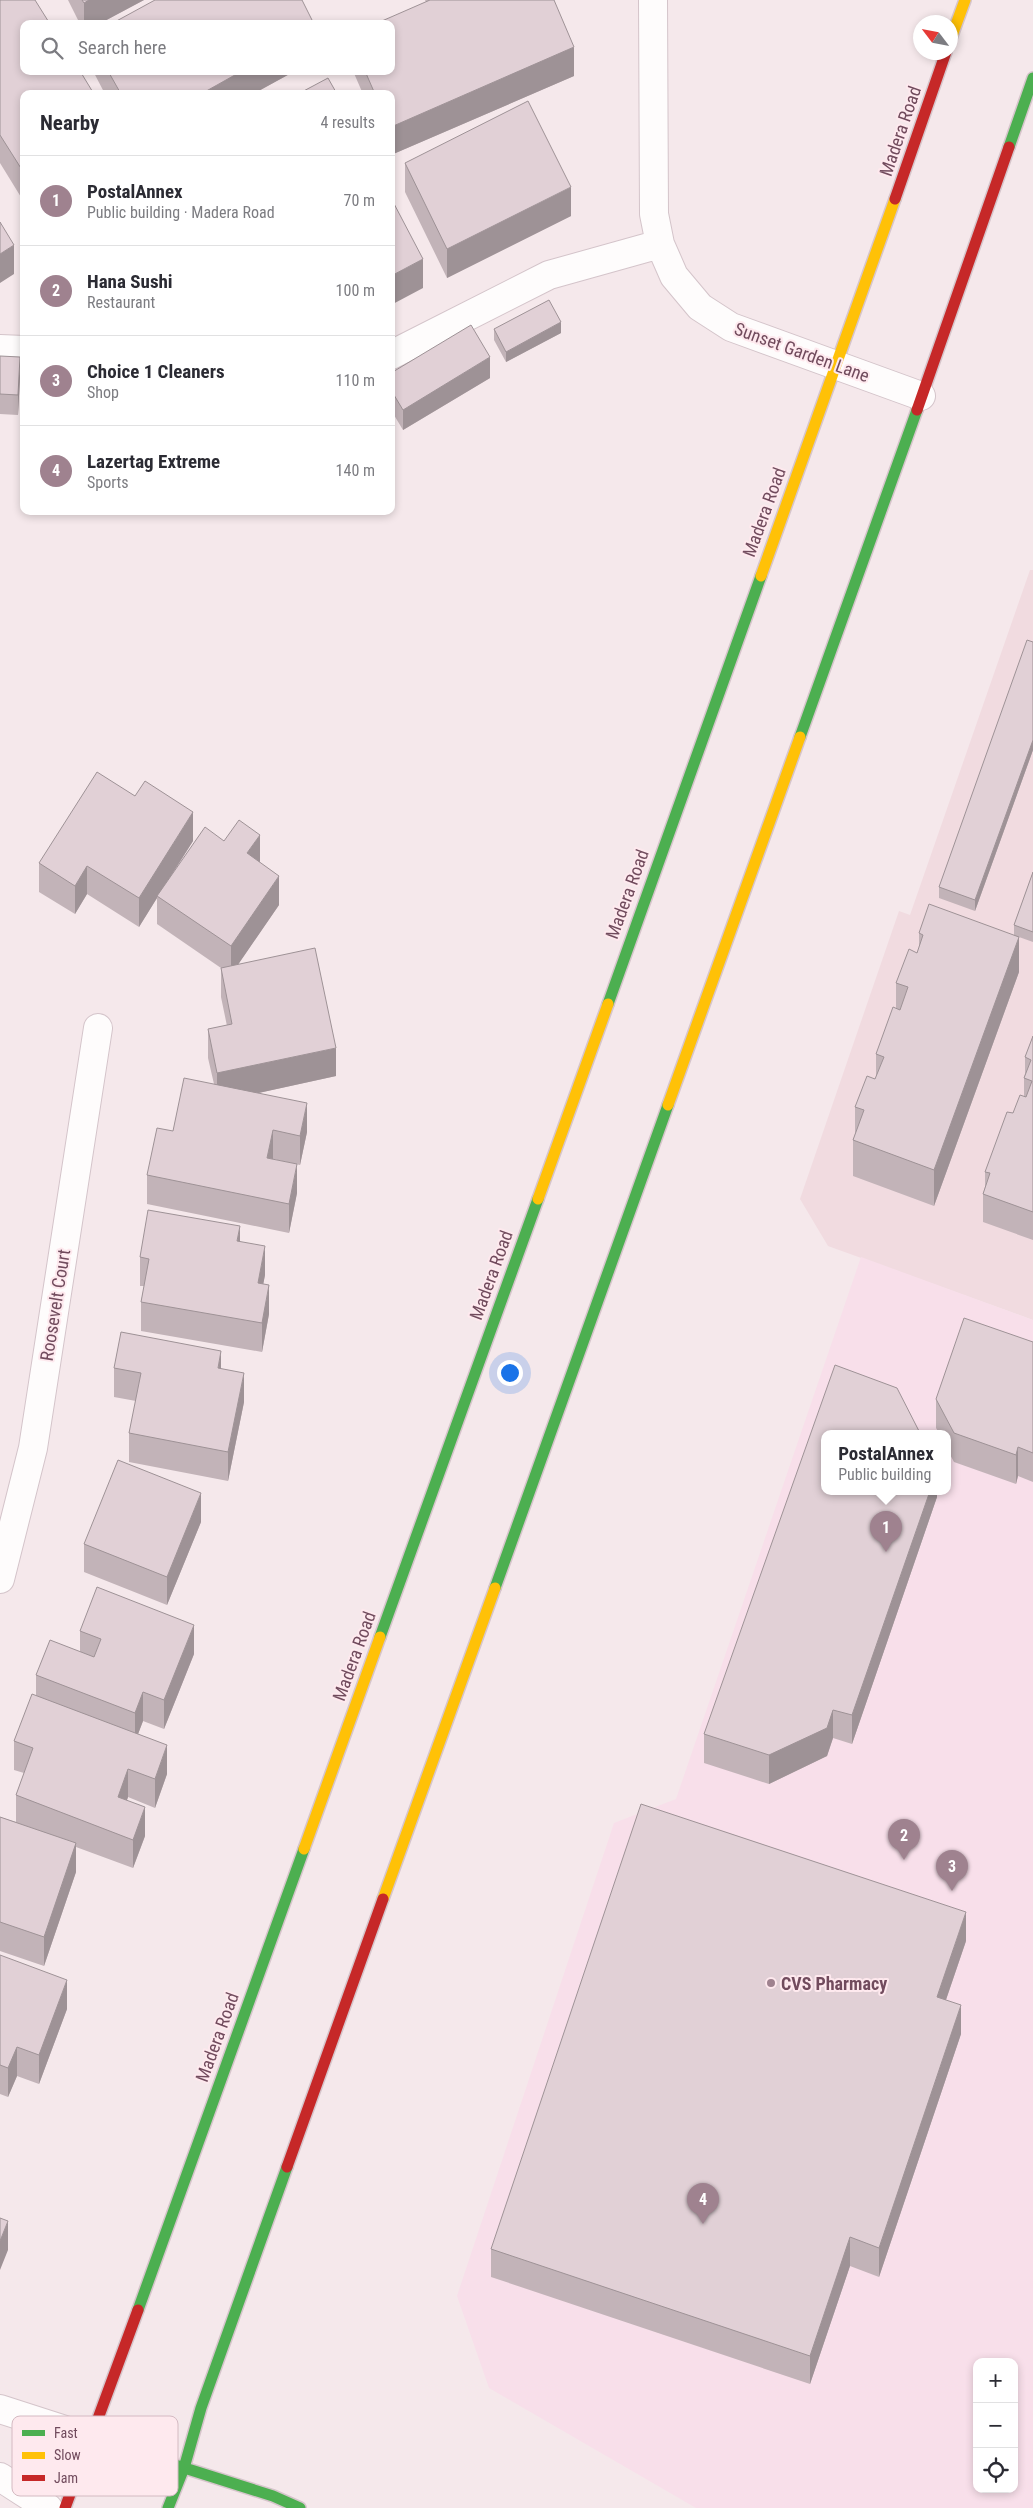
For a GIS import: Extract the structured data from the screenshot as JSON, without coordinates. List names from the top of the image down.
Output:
{
  "streets": {
    "main road": ["Madera Road"],
    "street": ["Sunset Garden Lane", "Roosevelt Court"]
  },
  "crossings": [
    ["Madera Road", "Sunset Garden Lane"]
  ],
  "places": ["CVS Pharmacy"],
  "legend": ["Fast", "Slow", "Jam"],
  "north": "top left",
  "page": {
    "search": "Search here",
    "heading": ["Nearby", "4 results"],
    "list": [
      {
        "mark": "1",
        "name": "PostalAnnex",
        "note": "Public building · Madera Road",
        "value": "70 m"
      },
      {
        "mark": "2",
        "name": "Hana Sushi",
        "note": "Restaurant",
        "value": "100 m"
      },
      {
        "mark": "3",
        "name": "Choice 1 Cleaners",
        "note": "Shop",
        "value": "110 m"
      },
      {
        "mark": "4",
        "name": "Lazertag Extreme",
        "note": "Sports",
        "value": "140 m"
      }
    ],
    "popup": ["PostalAnnex", "Public building"],
    "pins": [
      "1",
      "2",
      "3",
      "4"
    ],
    "map_buttons": ["+", "−"]
  }
}
